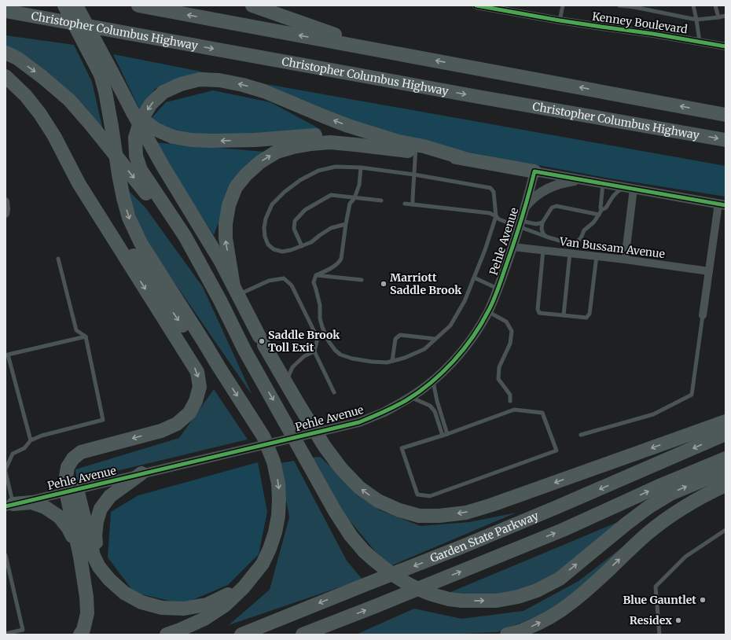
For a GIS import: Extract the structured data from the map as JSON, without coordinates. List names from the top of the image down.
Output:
{
  "streets": {
    "highway": ["Christopher Columbus Highway", "Garden State Parkway"],
    "street": ["Kenney Boulevard", "Pehle Avenue", "Van Bussam Avenue"]
  },
  "crossings": [
    ["Pehle Avenue", "Van Bussam Avenue"]
  ],
  "places": [
    "Marriott Saddle Brook",
    "Saddle Brook Toll Exit",
    "Blue Gauntlet",
    "Residex"
  ]
}
